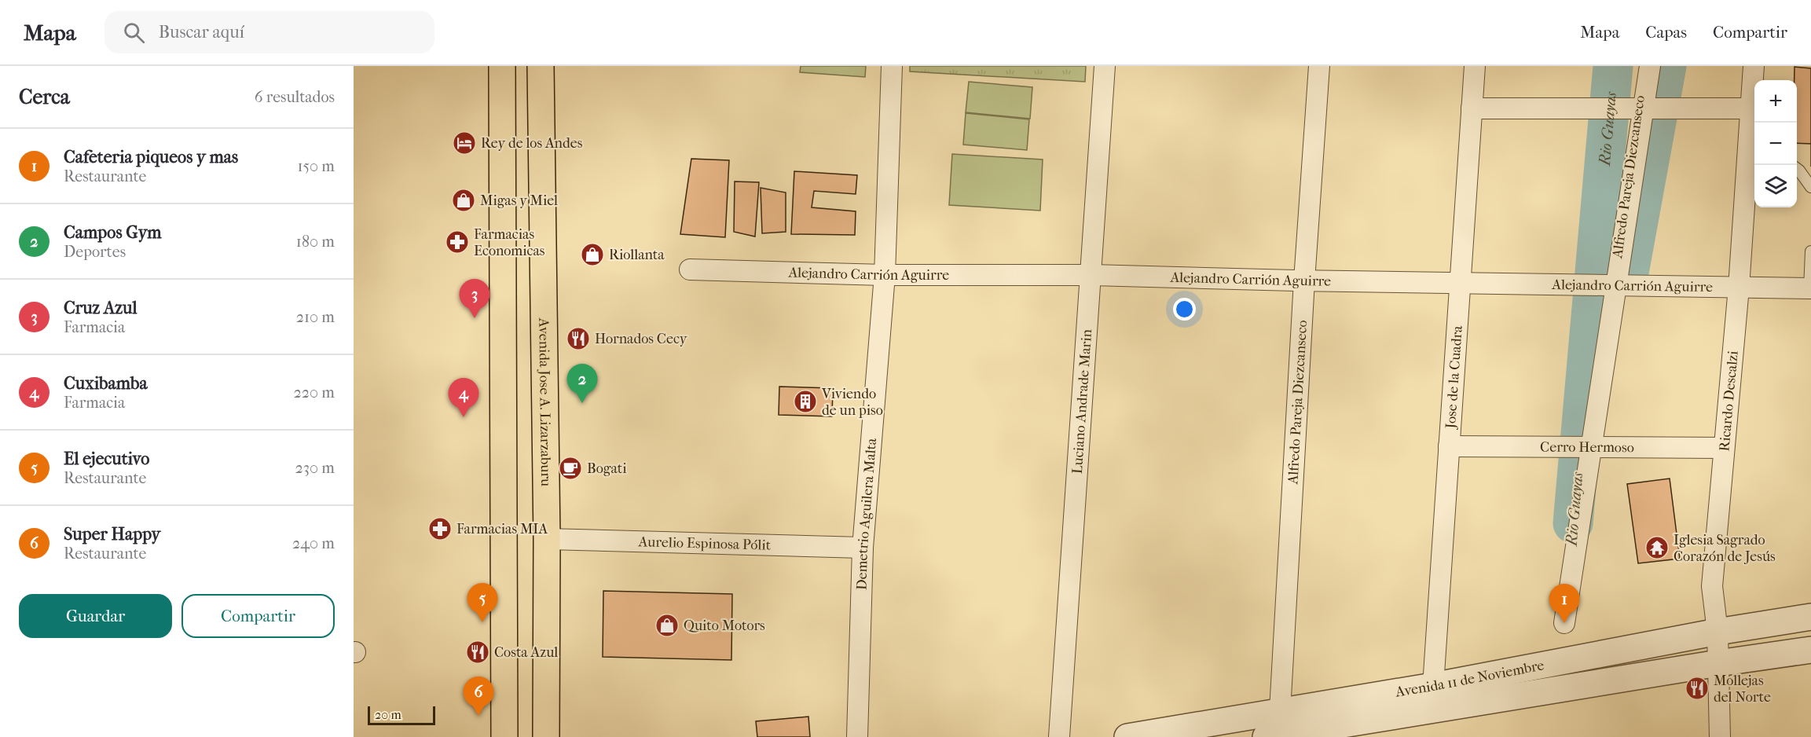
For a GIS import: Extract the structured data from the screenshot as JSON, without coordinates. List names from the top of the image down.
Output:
{
  "streets": {
    "main road": ["Avenida Jose A. Lizarzaburu"],
    "street": [
      "Alfredo Pareja Diezcanseco",
      "Alejandro Carrión Aguirre",
      "Jose de la Cuadra",
      "Luciano Andrade Marin",
      "Ricardo Descalzi",
      "Cerro Hermoso",
      "Demetrio Aguilera Malta",
      "Aurelio Espinosa Pólit",
      "Avenida 11 de Noviembre"
    ]
  },
  "crossings": [
    ["Alfredo Pareja Diezcanseco", "Alejandro Carrión Aguirre"],
    ["Alfredo Pareja Diezcanseco", "Avenida 11 de Noviembre"],
    ["Alejandro Carrión Aguirre", "Jose de la Cuadra"],
    ["Alejandro Carrión Aguirre", "Luciano Andrade Marin"],
    ["Alejandro Carrión Aguirre", "Ricardo Descalzi"],
    ["Alejandro Carrión Aguirre", "Demetrio Aguilera Malta"],
    ["Jose de la Cuadra", "Cerro Hermoso"],
    ["Jose de la Cuadra", "Avenida 11 de Noviembre"],
    ["Avenida Jose A. Lizarzaburu", "Aurelio Espinosa Pólit"],
    ["Ricardo Descalzi", "Cerro Hermoso"],
    ["Ricardo Descalzi", "Avenida 11 de Noviembre"],
    ["Demetrio Aguilera Malta", "Aurelio Espinosa Pólit"]
  ],
  "water": ["Rio Guayas"],
  "places": {
    "hotel": ["Rey de los Andes"],
    "shop": ["Migas y Miel", "Riollanta", "Quito Motors"],
    "pharmacy": ["Farmacias Economicas", "Farmacias MIA"],
    "restaurant": ["Hornados Cecy", "Costa Azul", "Mollejas del Norte"],
    "building": ["Viviendo de un piso"],
    "cafe": ["Bogati"],
    "temple": ["Iglesia Sagrado Corazón de Jesús"]
  },
  "scale_bar": "20 m",
  "page": {
    "header": "Mapa",
    "search": "Buscar aquí",
    "nav": ["Mapa", "Capas", "Compartir"],
    "heading": ["Cerca", "6 resultados"],
    "map_buttons": ["+", "−"],
    "list": [
      {
        "mark": "1",
        "name": "Cafeteria piqueos y mas",
        "note": "Restaurante",
        "value": "150 m"
      },
      {
        "mark": "2",
        "name": "Campos Gym",
        "note": "Deportes",
        "value": "180 m"
      },
      {
        "mark": "3",
        "name": "Cruz Azul",
        "note": "Farmacia",
        "value": "210 m"
      },
      {
        "mark": "4",
        "name": "Cuxibamba",
        "note": "Farmacia",
        "value": "220 m"
      },
      {
        "mark": "5",
        "name": "El ejecutivo",
        "note": "Restaurante",
        "value": "230 m"
      },
      {
        "mark": "6",
        "name": "Super Happy",
        "note": "Restaurante",
        "value": "240 m"
      }
    ],
    "pins": [
      "3",
      "2",
      "4",
      "5",
      "1",
      "6"
    ],
    "buttons": ["Guardar", "Compartir"],
    "scale": "20 m"
  }
}
